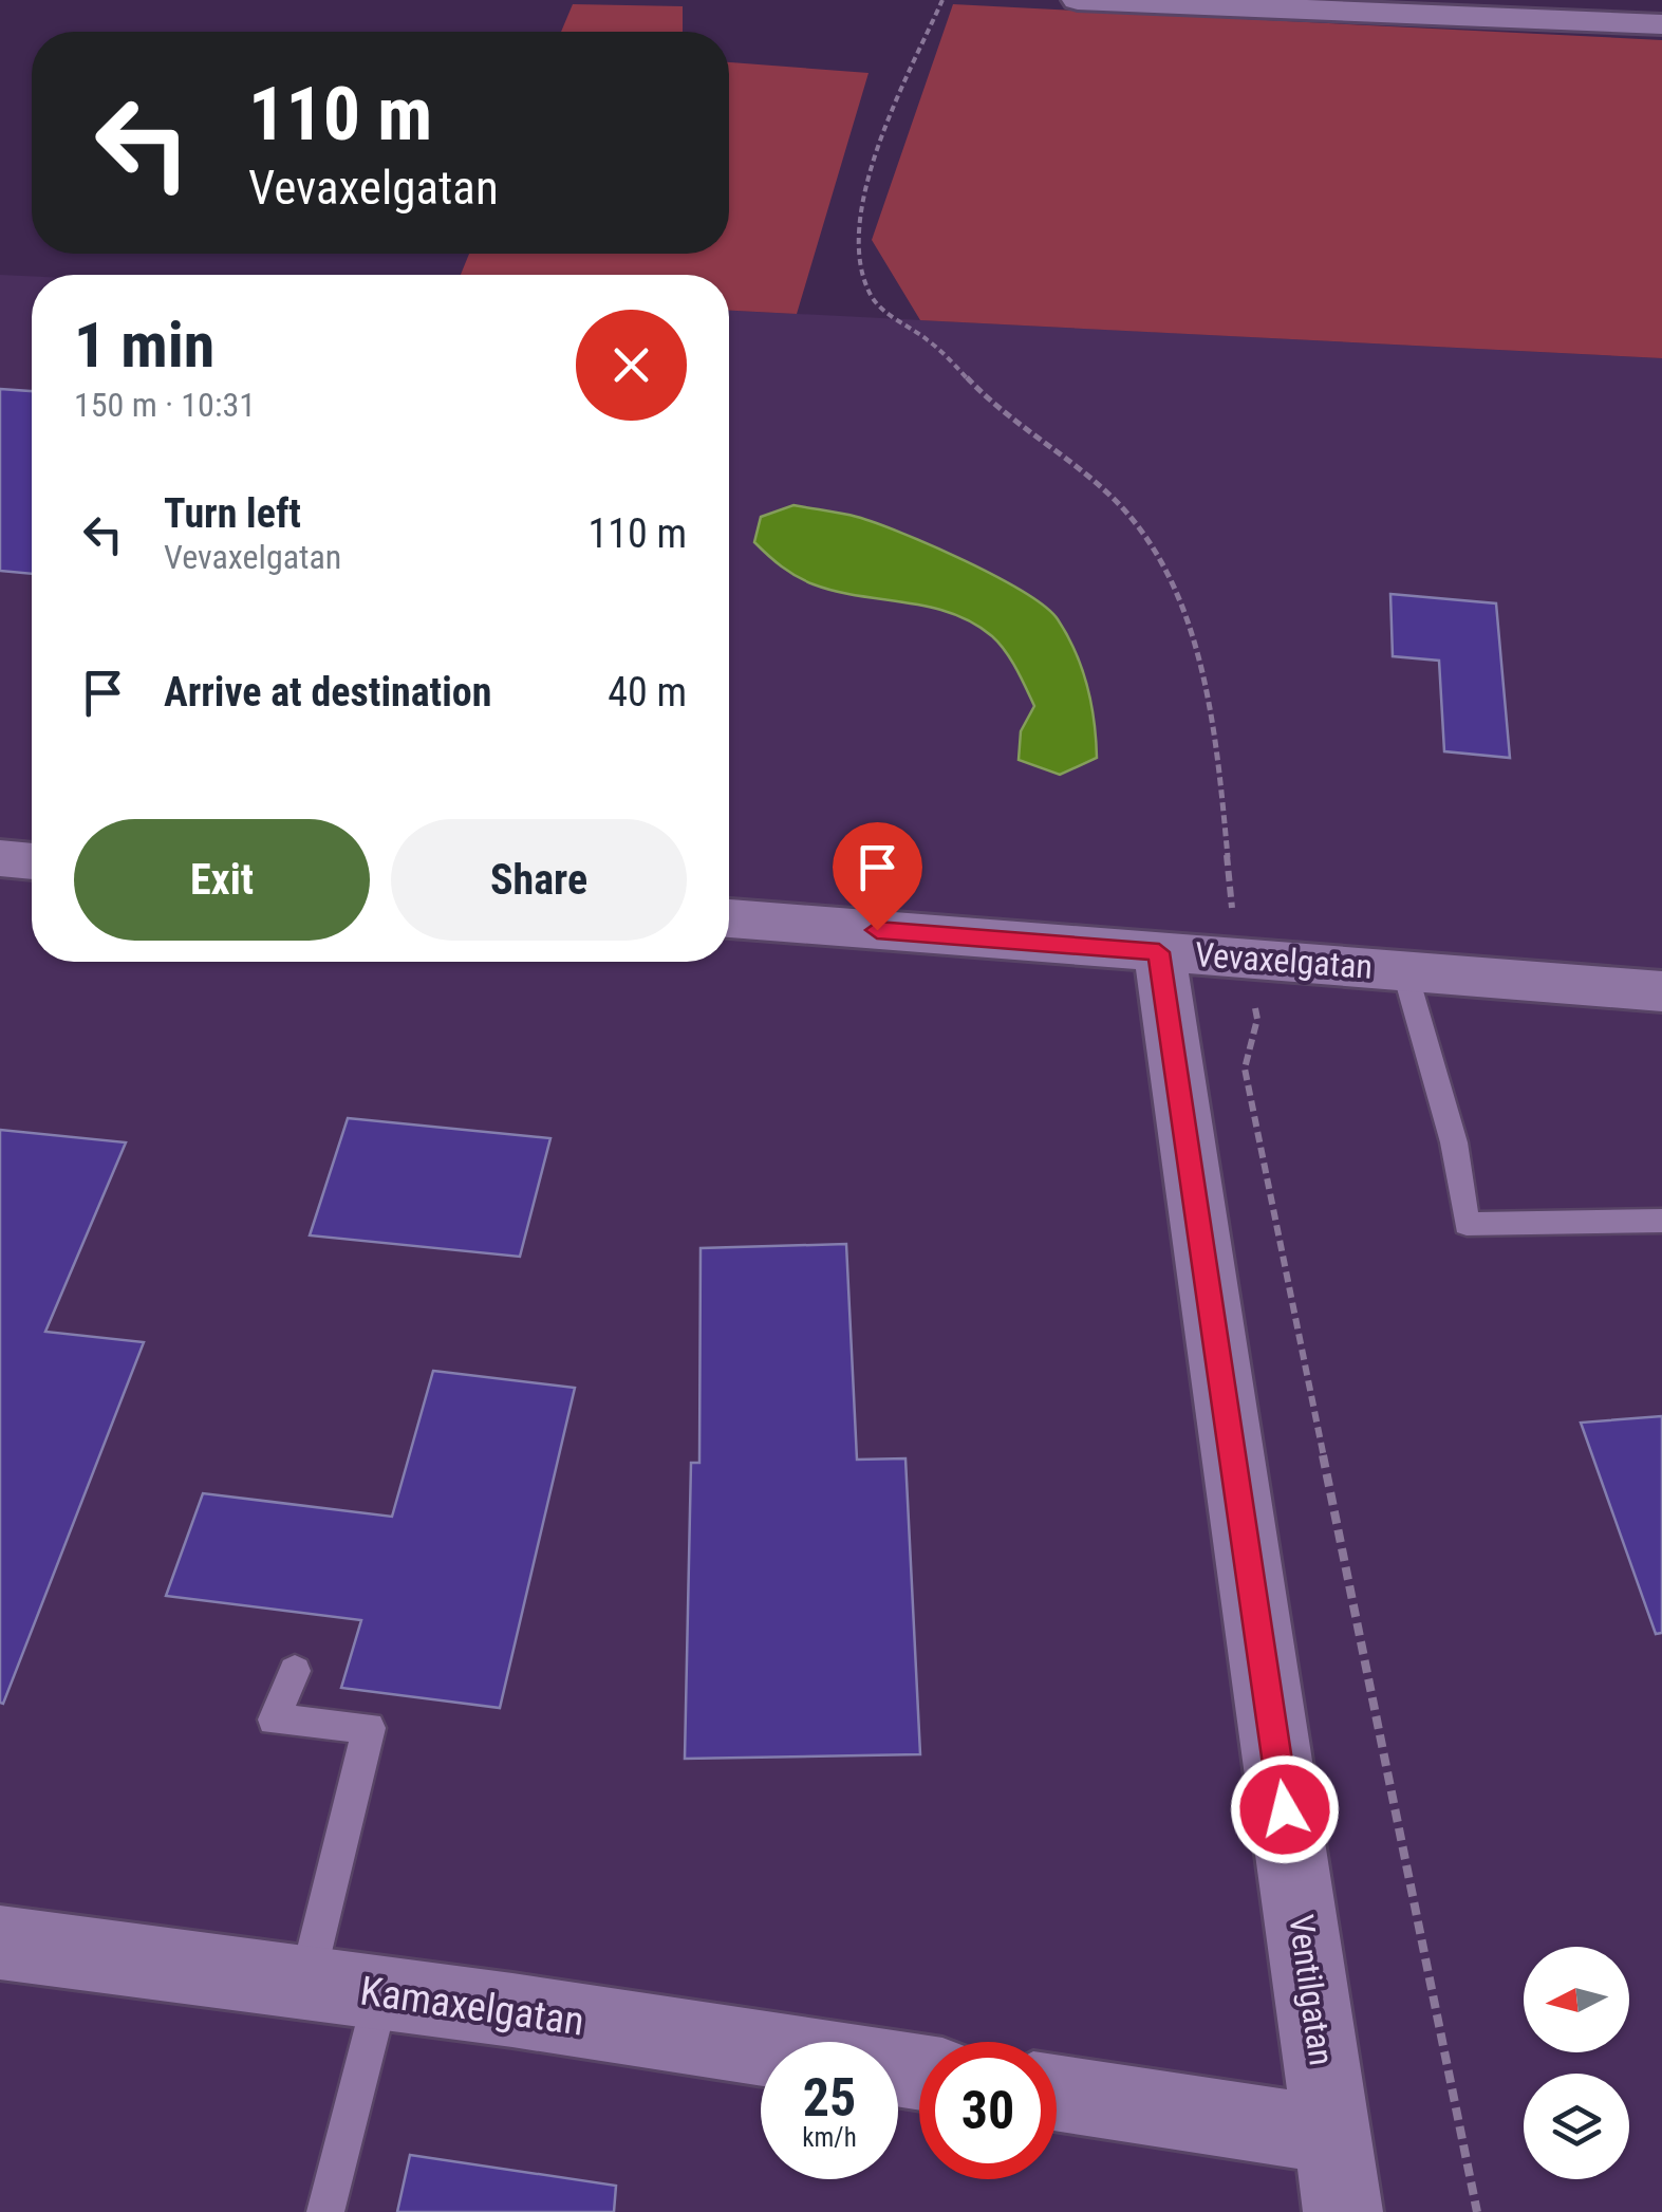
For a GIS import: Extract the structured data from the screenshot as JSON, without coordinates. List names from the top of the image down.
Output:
{
  "streets": {
    "street": ["Vevaxelgatan", "Ventilgatan", "Kamaxelgatan"]
  },
  "crossings": [
    ["Vevaxelgatan", "Ventilgatan"]
  ],
  "north": "left",
  "page": {
    "turn": ["110 m", "Vevaxelgatan"],
    "heading": ["1 min", "150 m · 10:31"],
    "list": [
      {
        "name": "Turn left",
        "note": "Vevaxelgatan",
        "value": "110 m"
      },
      {
        "name": "Arrive at destination",
        "value": "40 m"
      }
    ],
    "buttons": ["Exit", "Share"],
    "speed": "25 km/h",
    "limit": "30"
  }
}
